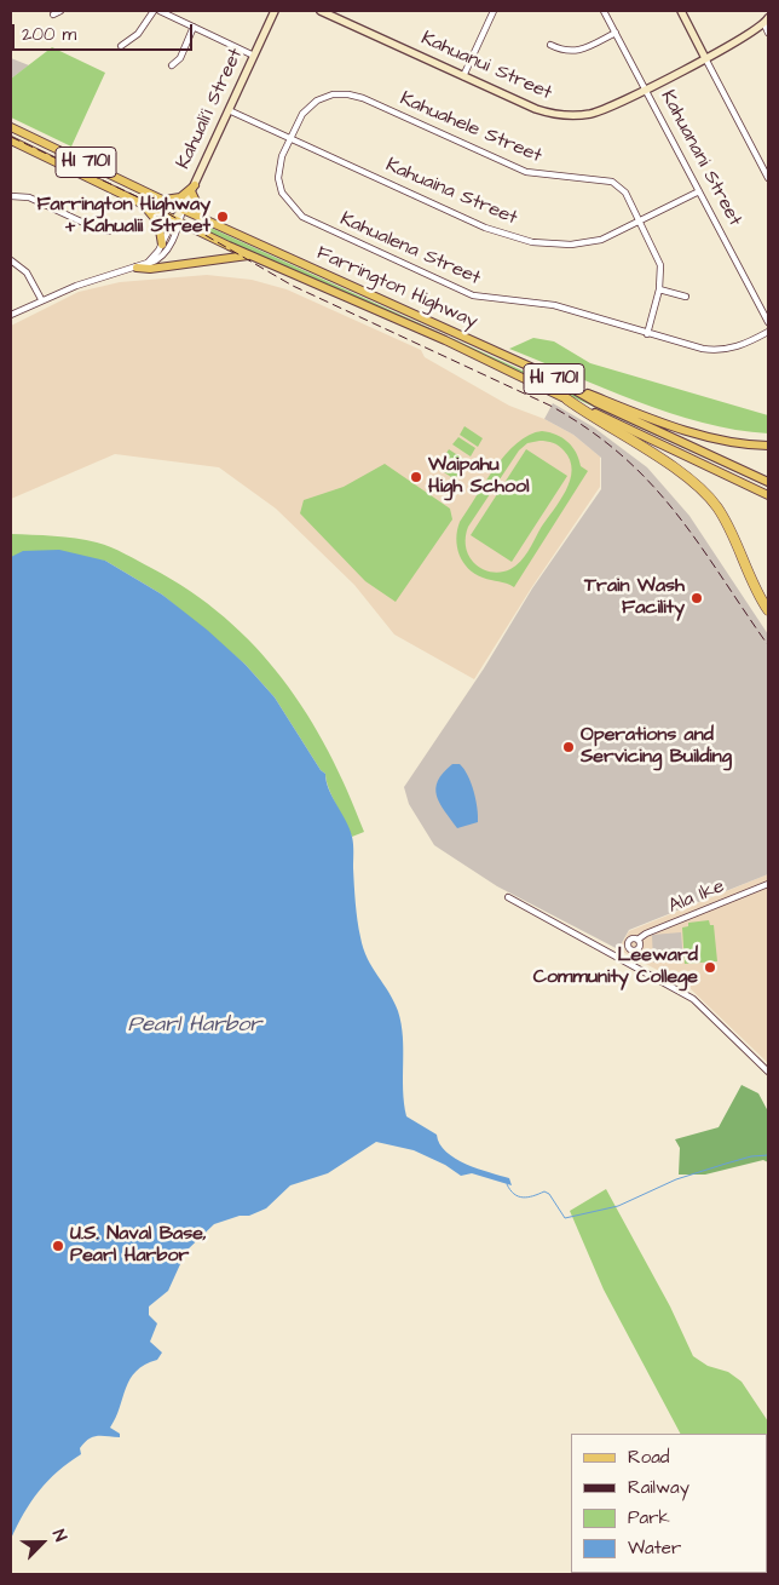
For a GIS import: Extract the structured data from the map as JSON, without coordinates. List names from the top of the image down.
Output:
{
  "streets": {
    "main road": ["HI 7101", "Farrington Highway"],
    "street": [
      "Kahuanui Street",
      "Kahuali'i Street",
      "Kahuahele Street",
      "Kahuanani Street",
      "Kahuaina Street",
      "Kahualena Street",
      "Ala Ike"
    ]
  },
  "crossings": [
    ["Kahuanui Street", "Kahuanani Street"],
    ["Kahuali'i Street", "Kahuaina Street"],
    ["Kahuali'i Street", "Farrington Highway"],
    ["Kahuahele Street", "Kahuaina Street"],
    ["Kahuahele Street", "Kahualena Street"],
    ["Kahuanani Street", "Kahuaina Street"],
    ["Kahuaina Street", "Kahualena Street"]
  ],
  "water": ["Pearl Harbor"],
  "places": [
    "Farrington Highway + Kahualii Street",
    "Waipahu High School",
    "Train Wash Facility",
    "Operations and Servicing Building",
    "Leeward Community College",
    "U.S. Naval Base, Pearl Harbor"
  ],
  "legend": [
    "Road",
    "Railway",
    "Park",
    "Water"
  ],
  "scale_bar": "200 m",
  "north": "top right"
}
